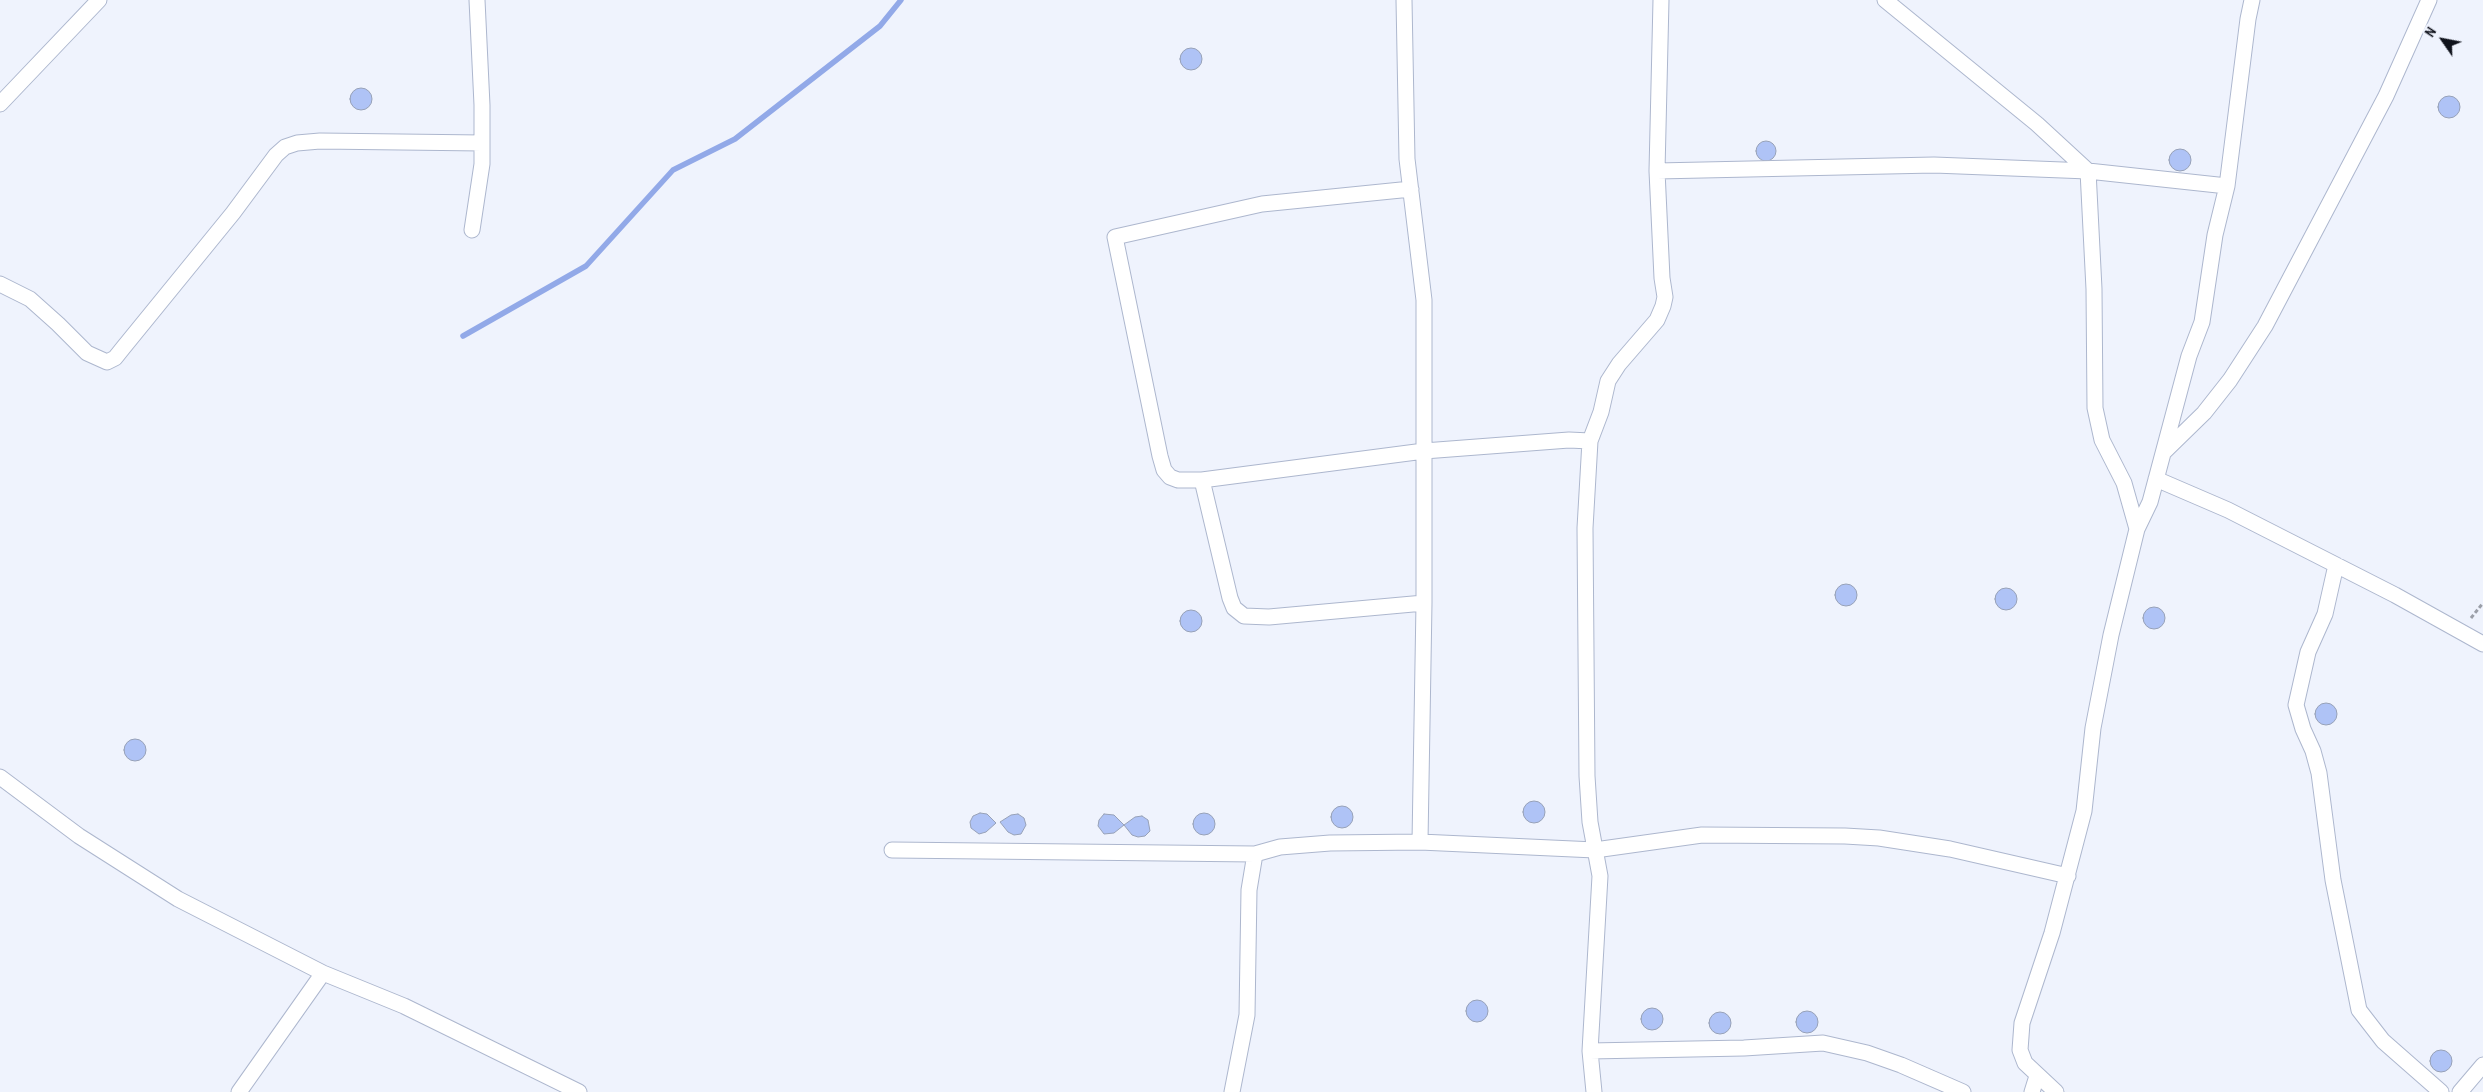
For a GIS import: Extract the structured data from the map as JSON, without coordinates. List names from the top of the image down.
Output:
{
  "north": "top left"
}
